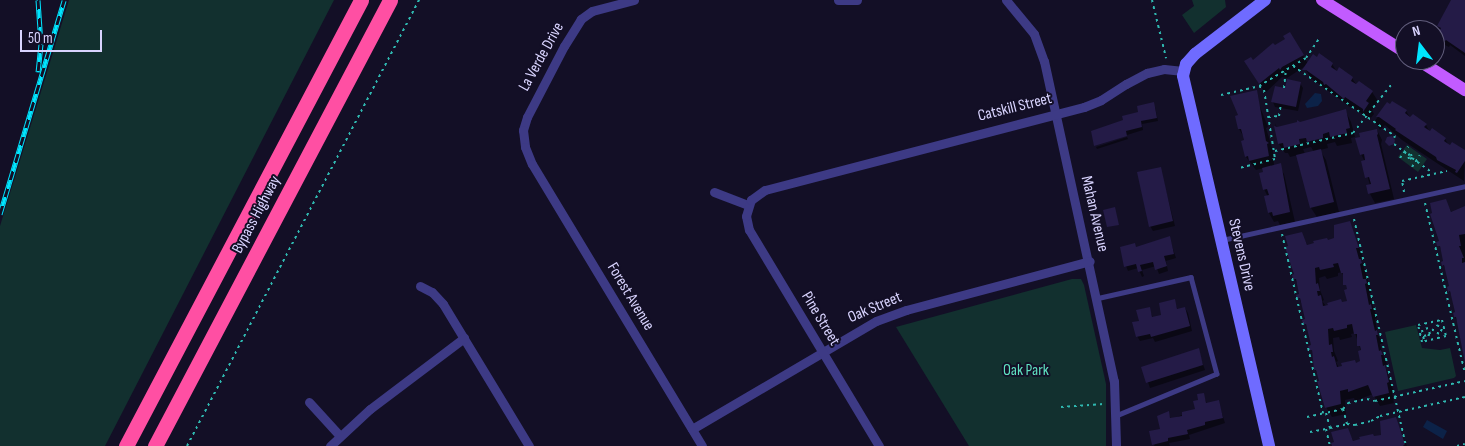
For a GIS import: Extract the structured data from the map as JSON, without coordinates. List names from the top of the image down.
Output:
{
  "streets": {
    "highway": ["Bypass Highway"],
    "street": [
      "La Verde Drive",
      "Catskill Street",
      "Mahan Avenue",
      "Stevens Drive",
      "Forest Avenue",
      "Oak Street",
      "Pine Street"
    ]
  },
  "crossings": [
    ["La Verde Drive", "Forest Avenue"],
    ["Catskill Street", "Mahan Avenue"],
    ["Catskill Street", "Stevens Drive"],
    ["Catskill Street", "Pine Street"],
    ["Mahan Avenue", "Oak Street"],
    ["Forest Avenue", "Oak Street"],
    ["Oak Street", "Pine Street"]
  ],
  "parks": ["Oak Park"],
  "scale_bar": "50 m",
  "north": "top"
}
